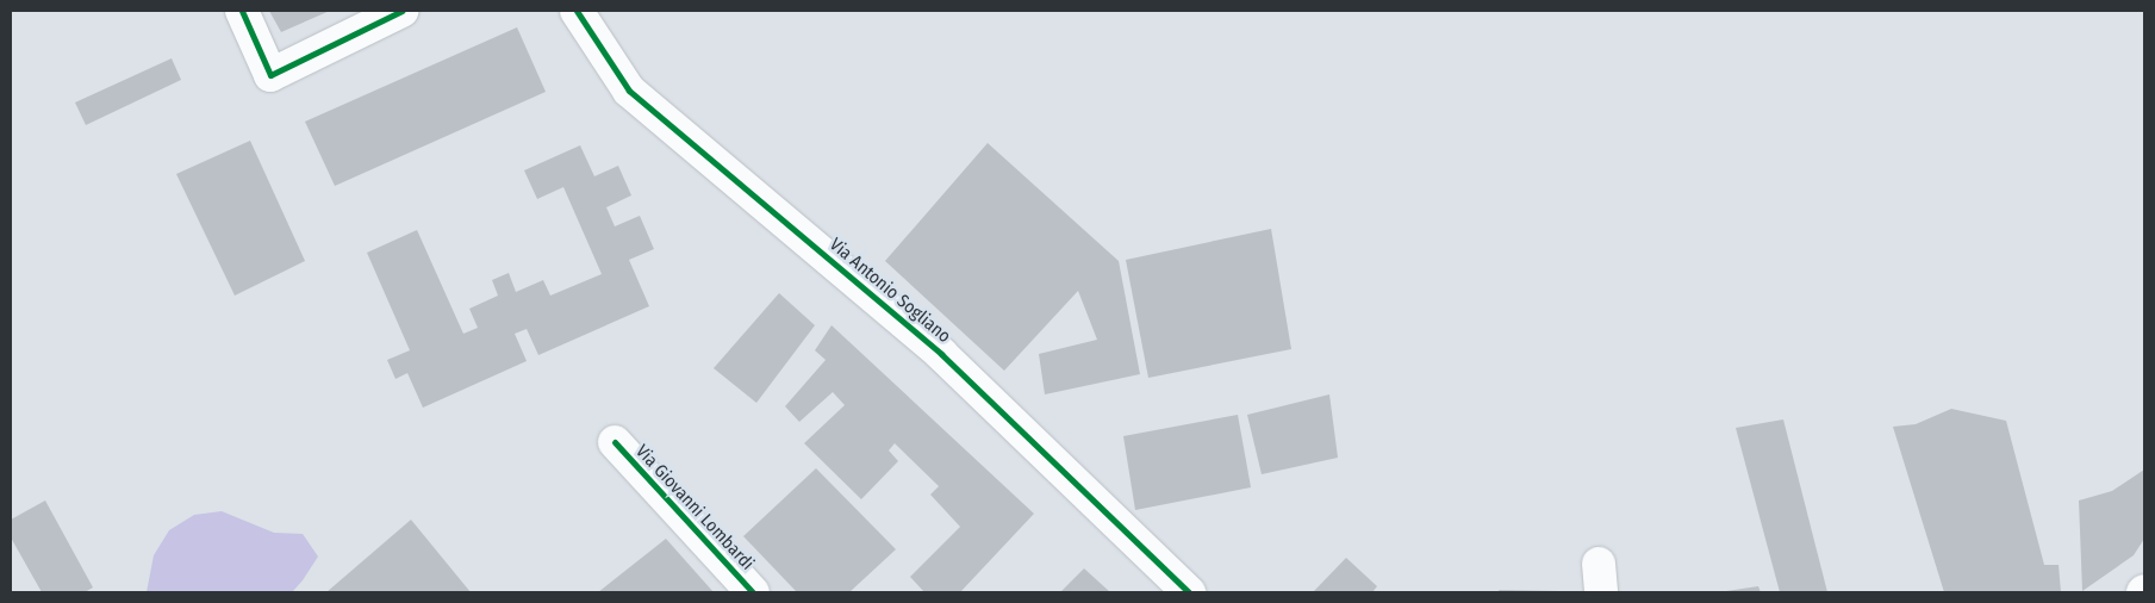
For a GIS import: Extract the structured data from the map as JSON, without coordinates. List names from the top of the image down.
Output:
{
  "streets": {
    "street": ["Via Antonio Sogliano", "Via Giovanni Lombardi"]
  }
}
